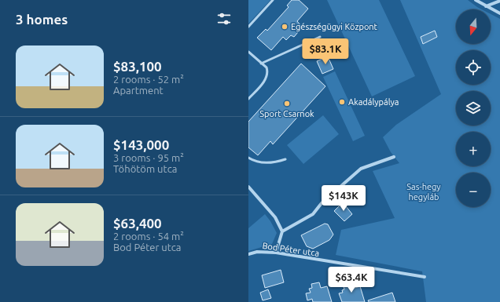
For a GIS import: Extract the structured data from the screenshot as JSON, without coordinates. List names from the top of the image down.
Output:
{
  "streets": {
    "street": ["Bod Péter utca"]
  },
  "parks": ["Sas-hegy hegyláb"],
  "places": ["Egészségügyi Központ", "Akadálypálya", "Sport Csarnok"],
  "north": "bottom",
  "page": {
    "heading": "3 homes",
    "map_buttons": ["+", "−"],
    "list": [
      {
        "name": "$83,100",
        "note": "2 rooms · 52 m² · Apartment"
      },
      {
        "name": "$143,000",
        "note": "3 rooms · 95 m² · Töhötöm utca"
      },
      {
        "name": "$63,400",
        "note": "2 rooms · 54 m² · Bod Péter utca"
      }
    ],
    "price": ["$83.1K", "$143K", "$63.4K"]
  }
}
